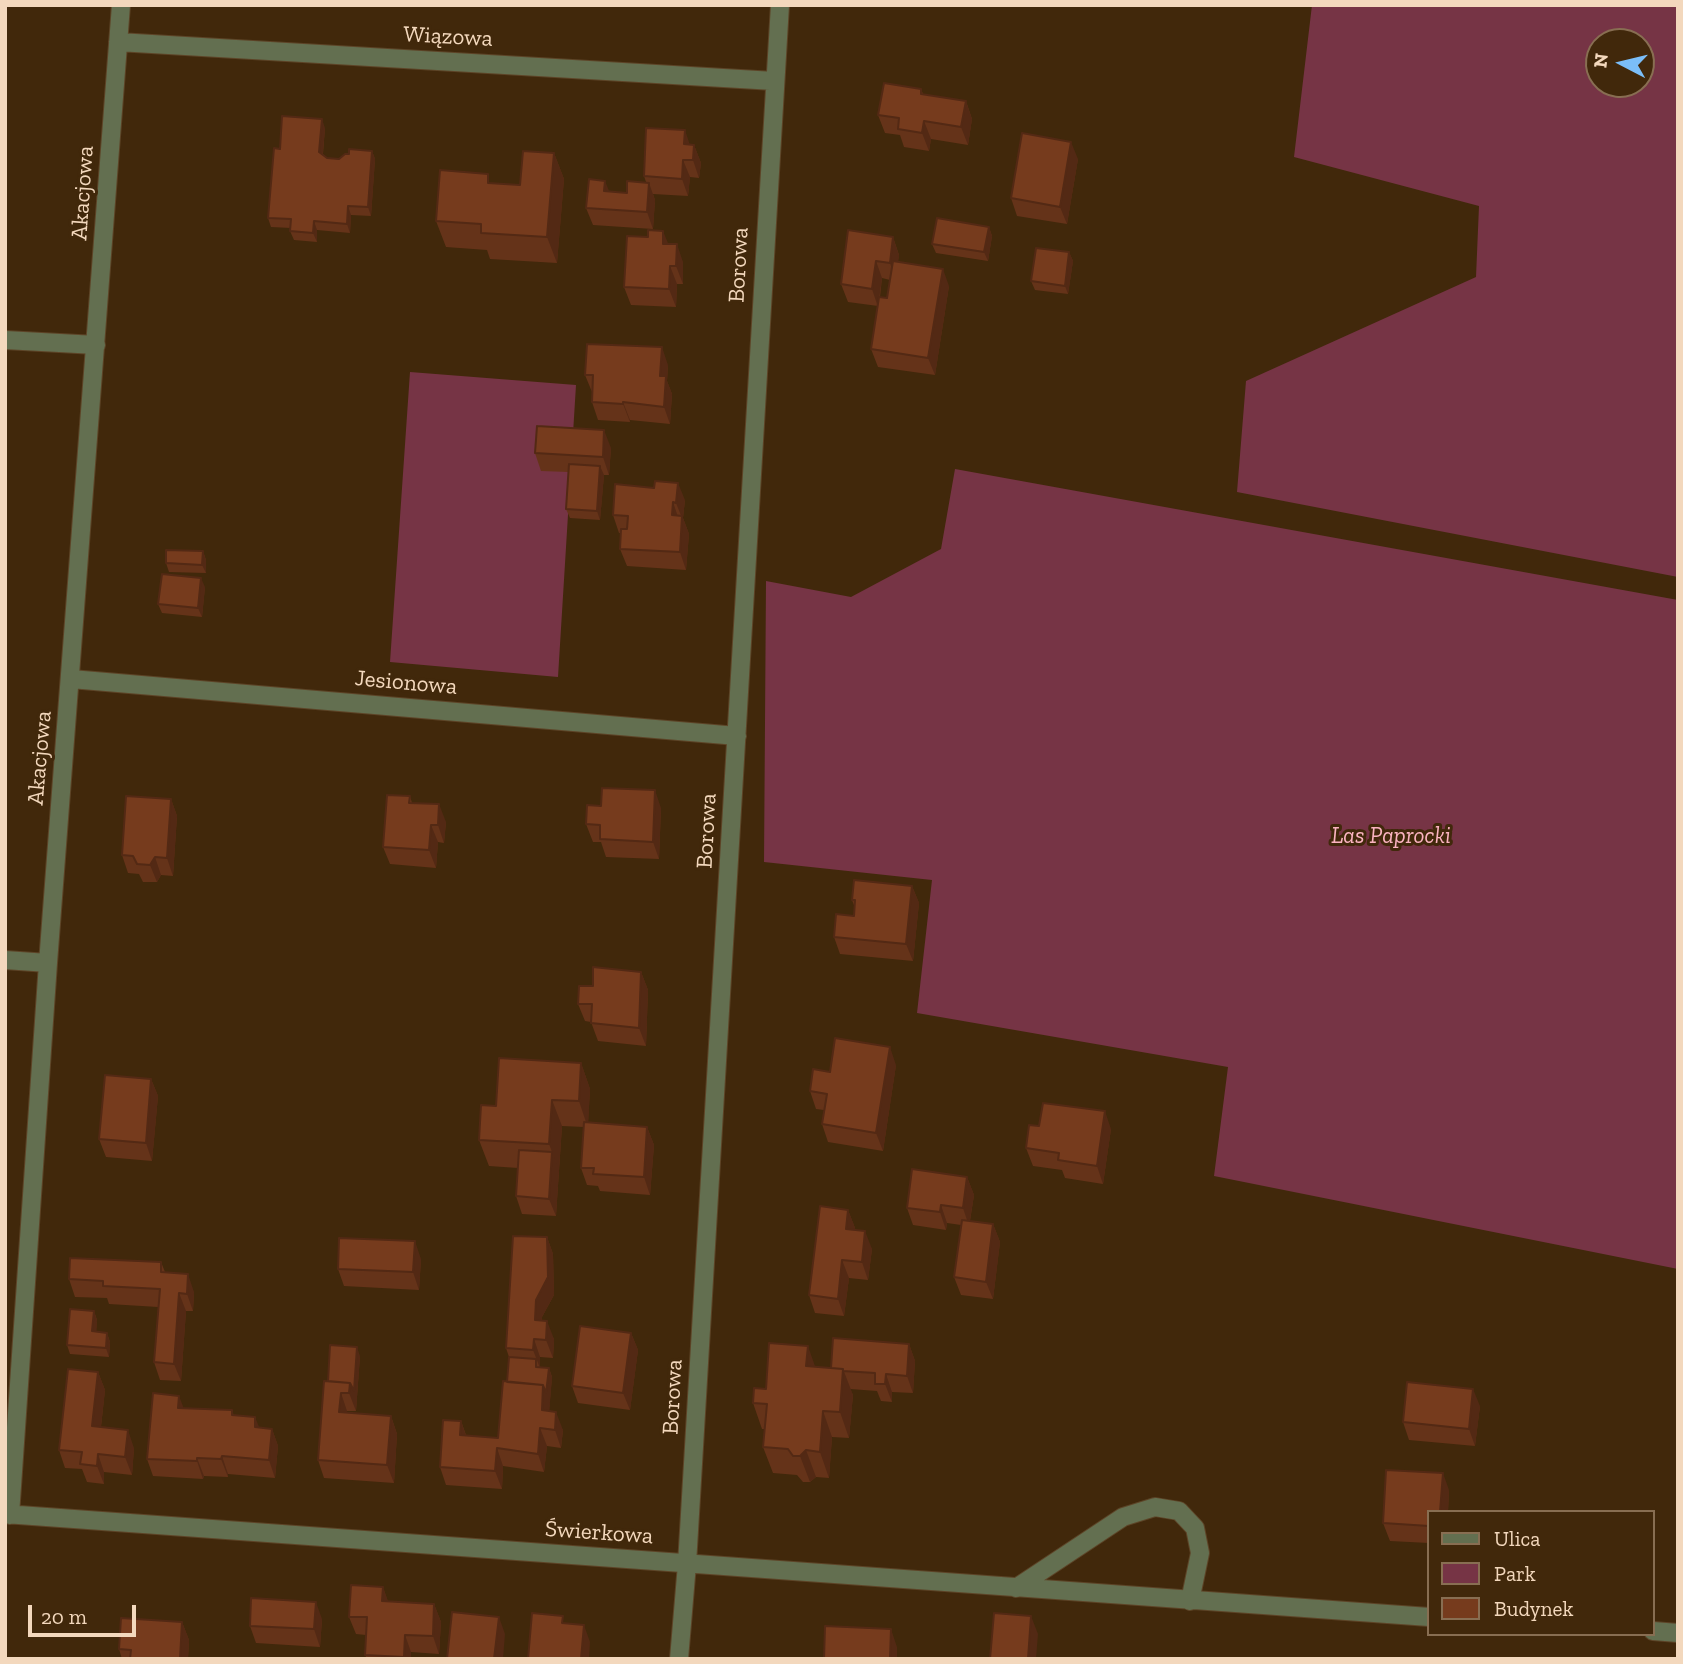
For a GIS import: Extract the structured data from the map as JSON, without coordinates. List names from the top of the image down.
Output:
{
  "streets": {
    "street": [
      "Wiązowa",
      "Akacjowa",
      "Borowa",
      "Jesionowa",
      "Świerkowa"
    ]
  },
  "crossings": [
    ["Wiązowa", "Akacjowa"],
    ["Wiązowa", "Borowa"],
    ["Akacjowa", "Jesionowa"],
    ["Akacjowa", "Świerkowa"],
    ["Borowa", "Jesionowa"],
    ["Borowa", "Świerkowa"]
  ],
  "parks": ["Las Paprocki"],
  "legend": ["Ulica", "Park", "Budynek"],
  "scale_bar": "20 m",
  "north": "left"
}
